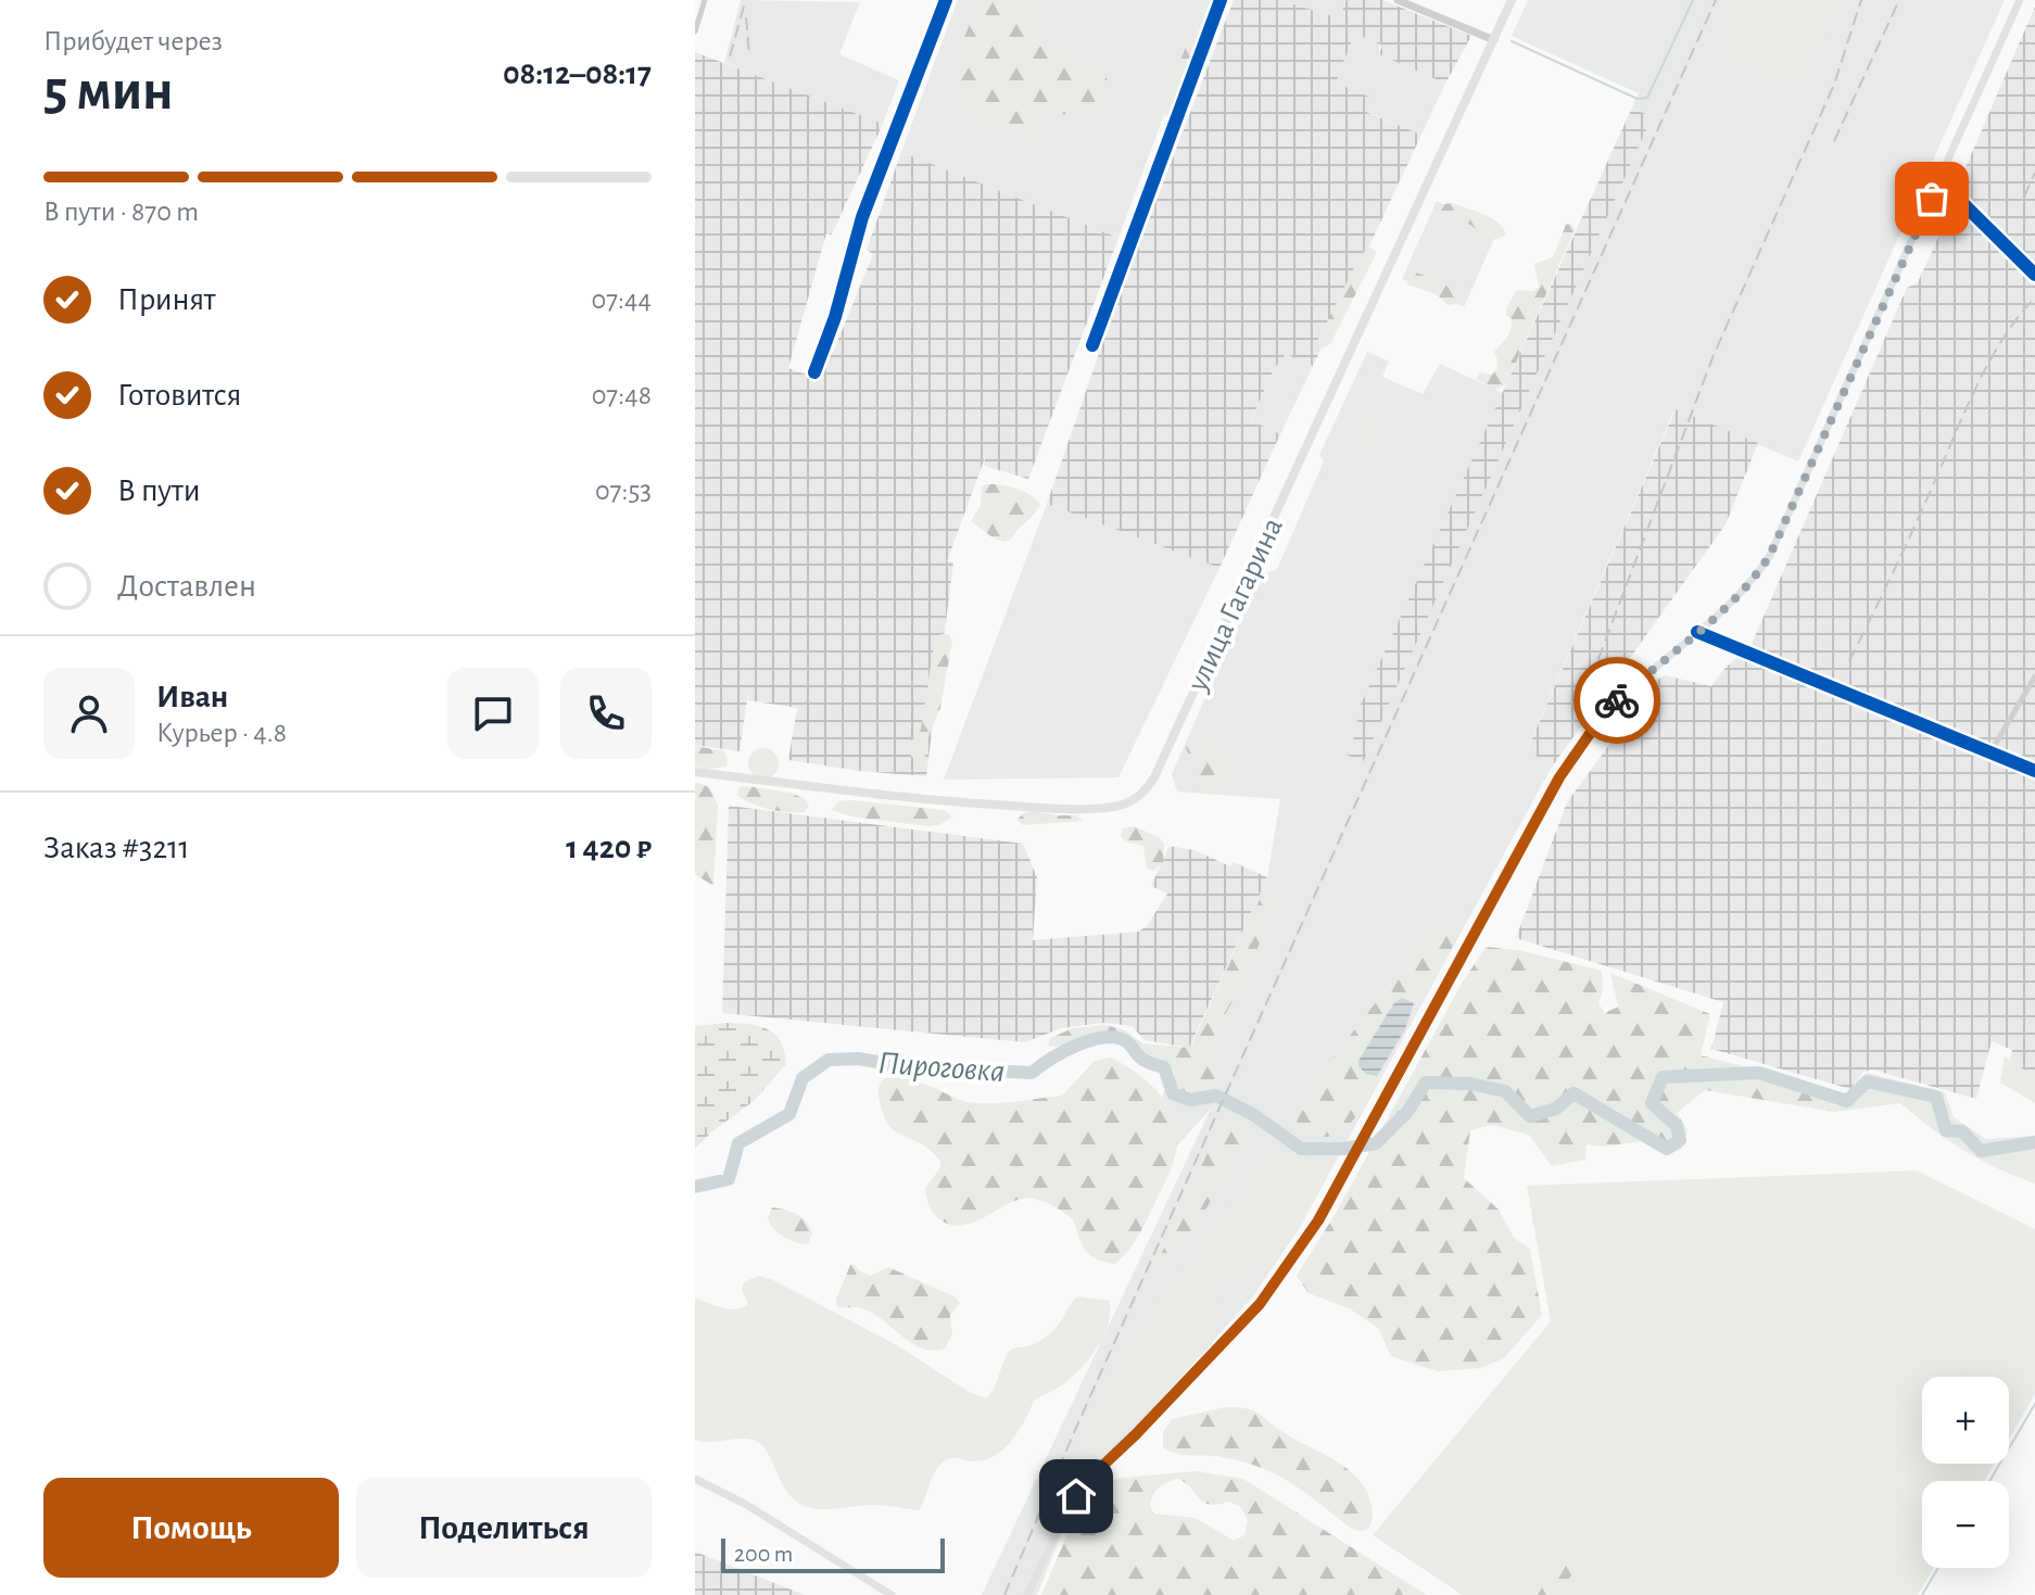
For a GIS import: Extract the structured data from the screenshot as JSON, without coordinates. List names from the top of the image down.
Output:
{
  "streets": {
    "main road": ["улица Гагарина"]
  },
  "water": ["Пироговка"],
  "scale_bar": "200 m",
  "page": {
    "heading": ["5 мин", "Прибудет через", "08:12–08:17"],
    "panel": [
      "Иван",
      "Курьер · 4.8",
      "Заказ #3211",
      "1 420 ₽"
    ],
    "bar": "В пути · 870 m",
    "list": [
      ["Принят", "07:44"],
      ["Готовится", "07:48"],
      ["В пути", "07:53"],
      "Доставлен"
    ],
    "map_buttons": ["+", "−"],
    "buttons": ["Помощь", "Поделиться"],
    "scale": "200 m"
  }
}
